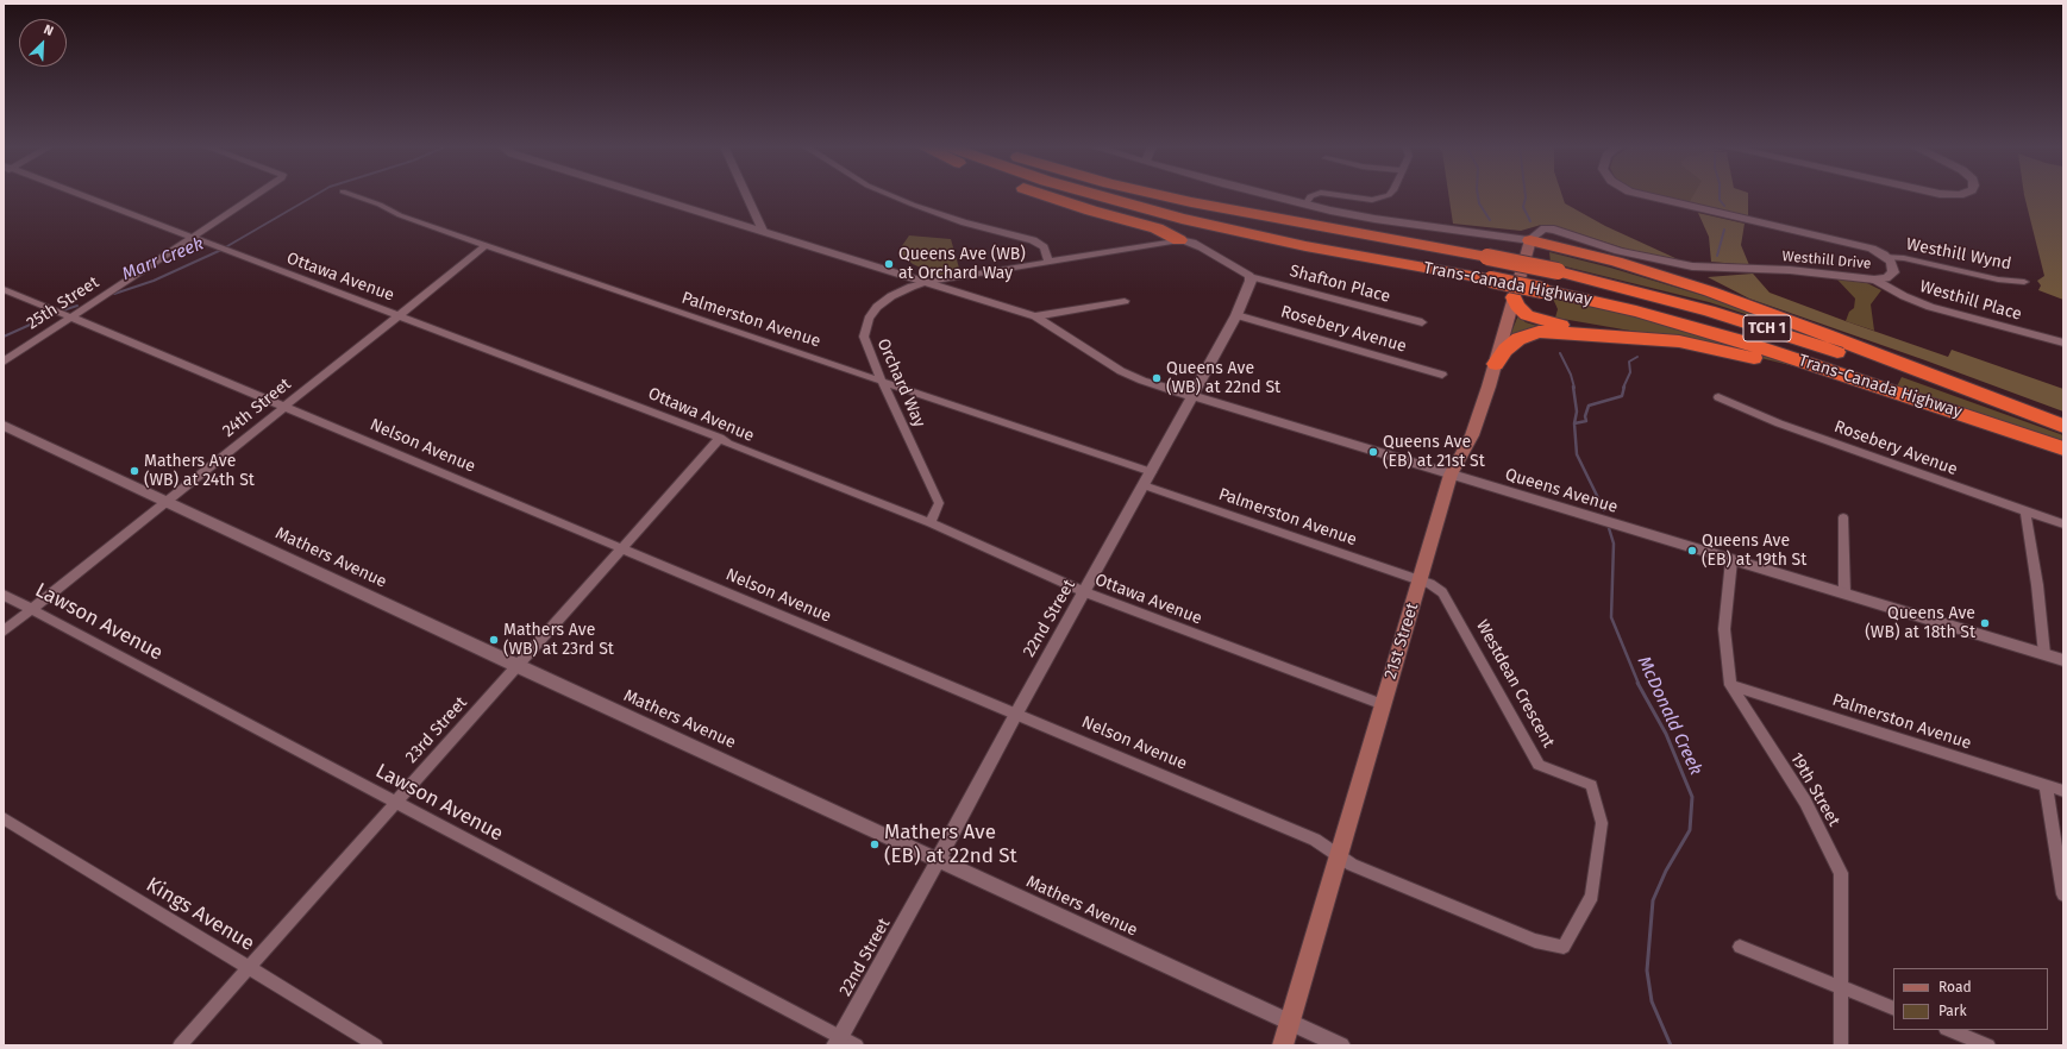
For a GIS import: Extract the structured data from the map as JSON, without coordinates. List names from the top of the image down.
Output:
{
  "streets": {
    "highway": ["Trans-Canada Highway", "TCH 1"],
    "main road": ["21st Street"],
    "street": [
      "Westhill Wynd",
      "Westhill Drive",
      "Ottawa Avenue",
      "Shafton Place",
      "Westhill Place",
      "25th Street",
      "Palmerston Avenue",
      "Rosebery Avenue",
      "Orchard Way",
      "24th Street",
      "Nelson Avenue",
      "Queens Avenue",
      "Mathers Avenue",
      "22nd Street",
      "Lawson Avenue",
      "Westdean Crescent",
      "23rd Street",
      "19th Street",
      "Kings Avenue"
    ]
  },
  "crossings": [
    ["Westhill Wynd", "Westhill Drive"],
    ["Westhill Drive", "Westhill Place"],
    ["Westhill Drive", "21st Street"],
    ["Ottawa Avenue", "25th Street"],
    ["Ottawa Avenue", "Orchard Way"],
    ["Ottawa Avenue", "24th Street"],
    ["Ottawa Avenue", "22nd Street"],
    ["Ottawa Avenue", "21st Street"],
    ["Ottawa Avenue", "23rd Street"],
    ["Shafton Place", "22nd Street"],
    ["25th Street", "Nelson Avenue"],
    ["Palmerston Avenue", "Orchard Way"],
    ["Palmerston Avenue", "24th Street"],
    ["Palmerston Avenue", "22nd Street"],
    ["Palmerston Avenue", "21st Street"],
    ["Palmerston Avenue", "Westdean Crescent"],
    ["Palmerston Avenue", "19th Street"],
    ["Rosebery Avenue", "22nd Street"],
    ["Orchard Way", "Queens Avenue"],
    ["24th Street", "Nelson Avenue"],
    ["24th Street", "Mathers Avenue"],
    ["24th Street", "Lawson Avenue"],
    ["Nelson Avenue", "22nd Street"],
    ["Nelson Avenue", "21st Street"],
    ["Nelson Avenue", "Westdean Crescent"],
    ["Nelson Avenue", "23rd Street"],
    ["Queens Avenue", "22nd Street"],
    ["Queens Avenue", "21st Street"],
    ["Queens Avenue", "19th Street"],
    ["Mathers Avenue", "22nd Street"],
    ["Mathers Avenue", "21st Street"],
    ["Mathers Avenue", "23rd Street"],
    ["22nd Street", "Lawson Avenue"],
    ["Lawson Avenue", "23rd Street"],
    ["21st Street", "Westdean Crescent"],
    ["23rd Street", "Kings Avenue"]
  ],
  "water": ["Marr Creek", "McDonald Creek"],
  "places": [
    "Queens Ave (WB) at Orchard Way",
    "Queens Ave (WB) at 22nd St",
    "Queens Ave (EB) at 21st St",
    "Mathers Ave (WB) at 24th St",
    "Queens Ave (EB) at 19th St",
    "Queens Ave (WB) at 18th St",
    "Mathers Ave (WB) at 23rd St",
    "Mathers Ave (EB) at 22nd St"
  ],
  "legend": ["Road", "Park"],
  "north": "top right"
}
